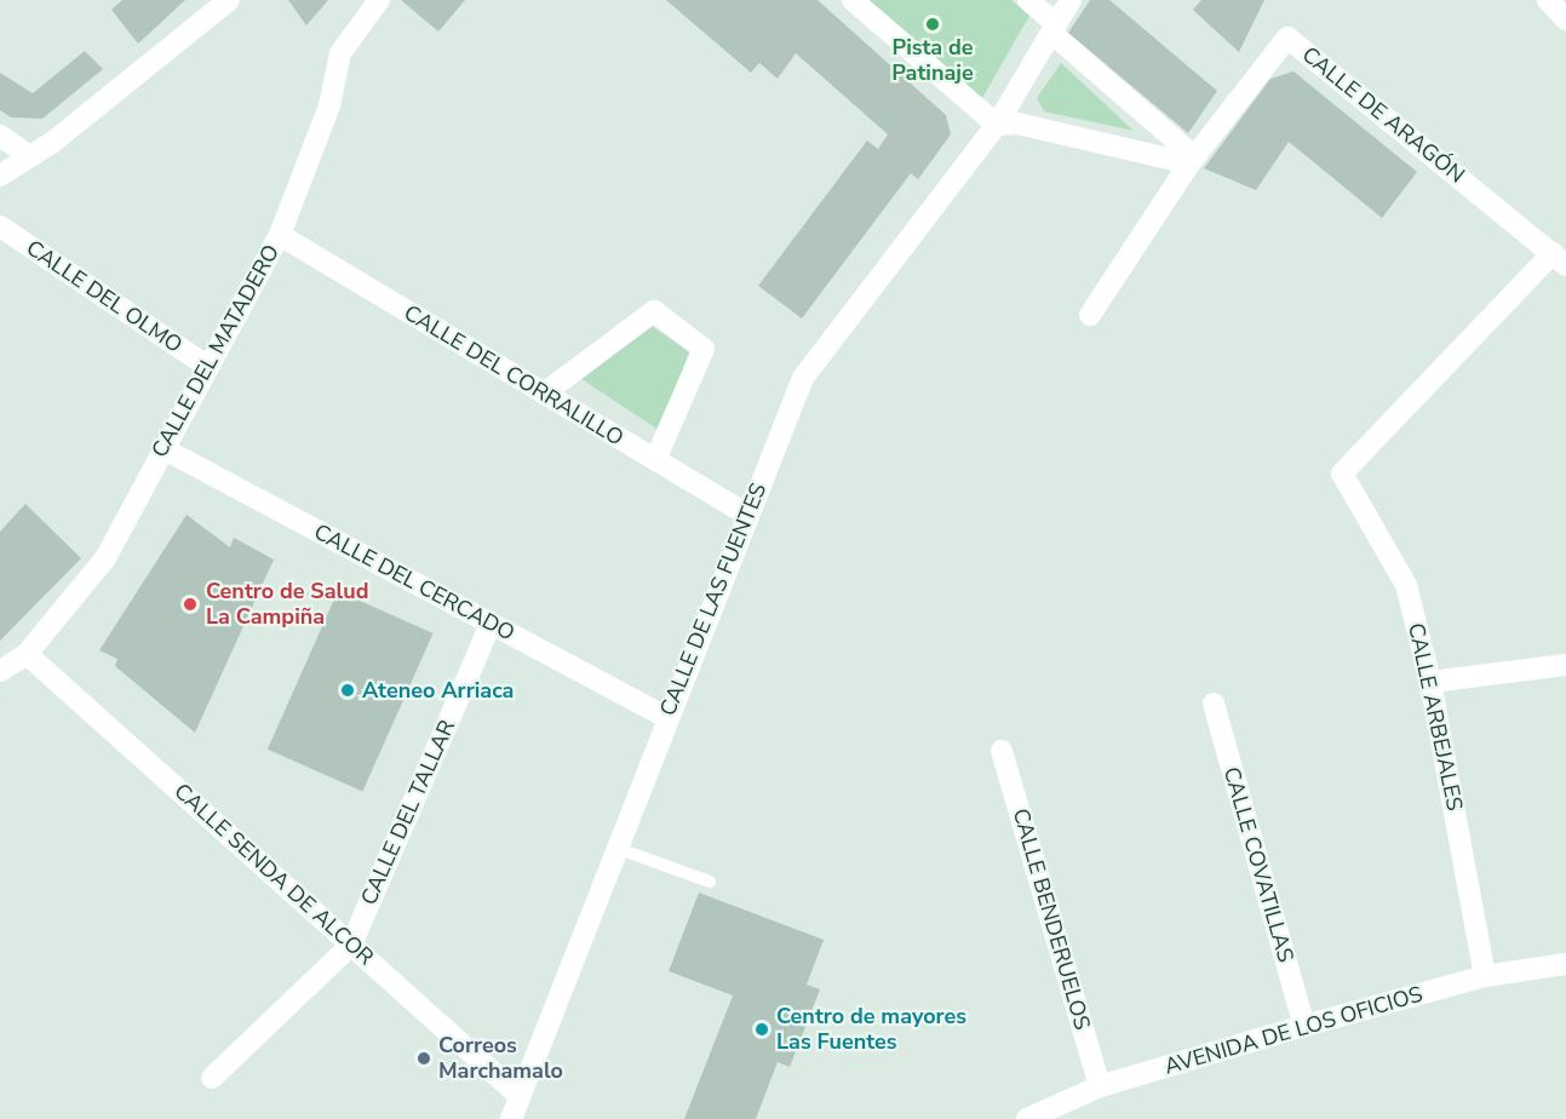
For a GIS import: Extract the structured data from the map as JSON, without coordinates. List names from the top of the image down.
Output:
{
  "streets": {
    "street": [
      "CALLE DE ARAGÓN",
      "CALLE DEL OLMO",
      "CALLE DEL MATADERO",
      "CALLE DEL CORRALILLO",
      "CALLE DEL CERCADO",
      "CALLE DE LAS FUENTES",
      "CALLE ARBEJALES",
      "CALLE DEL TALLAR",
      "CALLE COVATILLAS",
      "CALLE SENDA DE ALCOR",
      "CALLE BENDERUELOS",
      "AVENIDA DE LOS OFICIOS"
    ]
  },
  "crossings": [
    ["CALLE DE ARAGÓN", "CALLE ARBEJALES"],
    ["CALLE DEL OLMO", "CALLE DEL MATADERO"],
    ["CALLE DEL MATADERO", "CALLE DEL CORRALILLO"],
    ["CALLE DEL MATADERO", "CALLE DEL CERCADO"],
    ["CALLE DEL MATADERO", "CALLE SENDA DE ALCOR"],
    ["CALLE DEL CORRALILLO", "CALLE DE LAS FUENTES"],
    ["CALLE DEL CERCADO", "CALLE DE LAS FUENTES"],
    ["CALLE DEL CERCADO", "CALLE DEL TALLAR"],
    ["CALLE DE LAS FUENTES", "CALLE SENDA DE ALCOR"],
    ["CALLE ARBEJALES", "AVENIDA DE LOS OFICIOS"],
    ["CALLE DEL TALLAR", "CALLE SENDA DE ALCOR"],
    ["CALLE COVATILLAS", "AVENIDA DE LOS OFICIOS"],
    ["CALLE BENDERUELOS", "AVENIDA DE LOS OFICIOS"]
  ],
  "places": [
    "Pista de Patinaje",
    "Centro de Salud La Campiña",
    "Ateneo Arriaca",
    "Centro de mayores Las Fuentes",
    "Correos Marchamalo"
  ]
}
